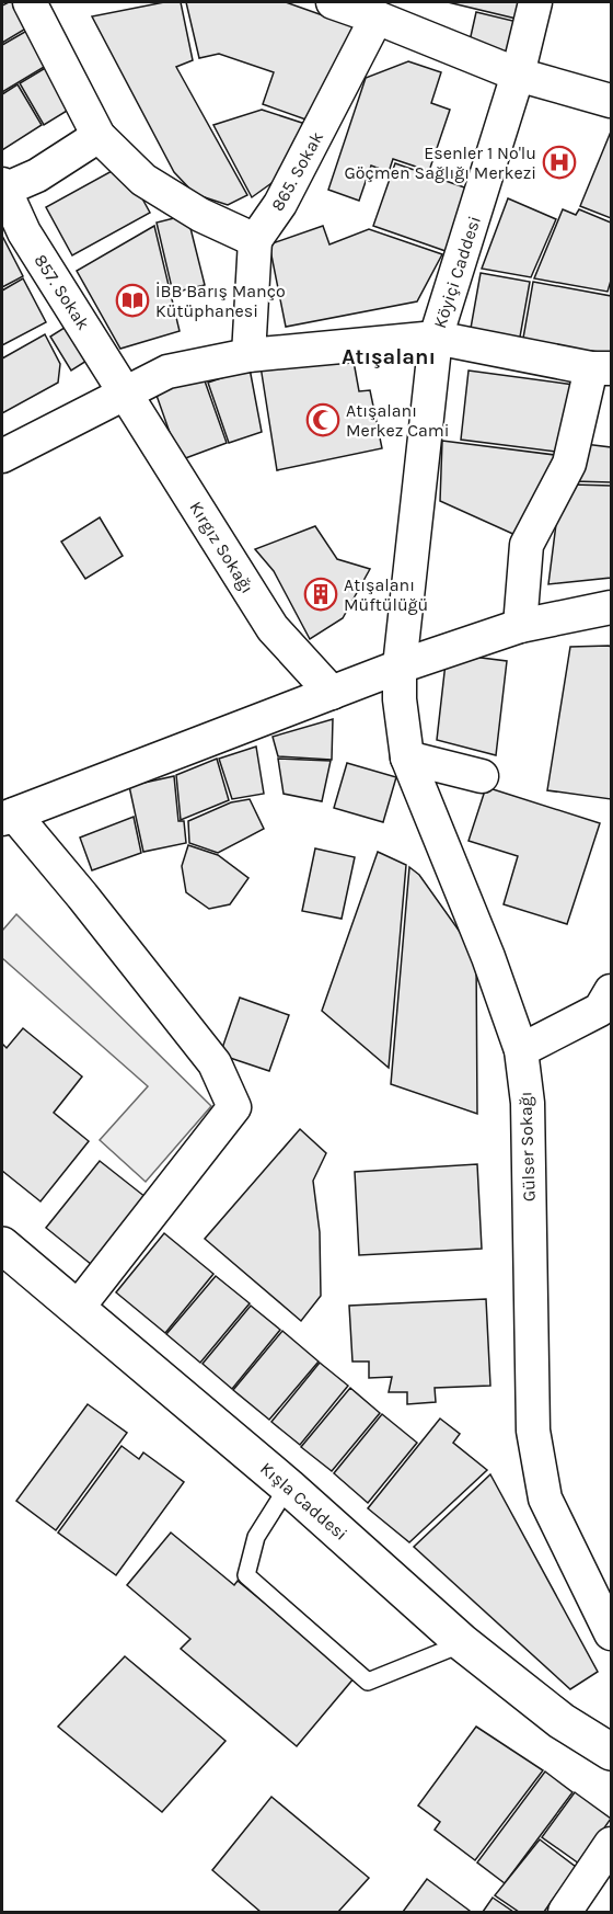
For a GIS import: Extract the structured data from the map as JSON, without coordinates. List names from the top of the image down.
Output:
{
  "streets": {
    "main road": ["Kışla Caddesi"],
    "street": [
      "865. Sokak",
      "Köyiçi Caddesi",
      "857. Sokak",
      "Kırgız Sokağı",
      "Gülser Sokağı"
    ]
  },
  "crossings": [
    ["Köyiçi Caddesi", "Gülser Sokağı"],
    ["857. Sokak", "Kırgız Sokağı"]
  ],
  "districts": ["Atışalanı"],
  "places": {
    "hospital": ["Esenler 1 No'lu Göçmen Sağlığı Merkezi"],
    "library": ["İBB Barış Manço Kütüphanesi"],
    "mosque": ["Atışalanı Merkez Cami"],
    "building": ["Atışalanı Müftülüğü"]
  }
}
